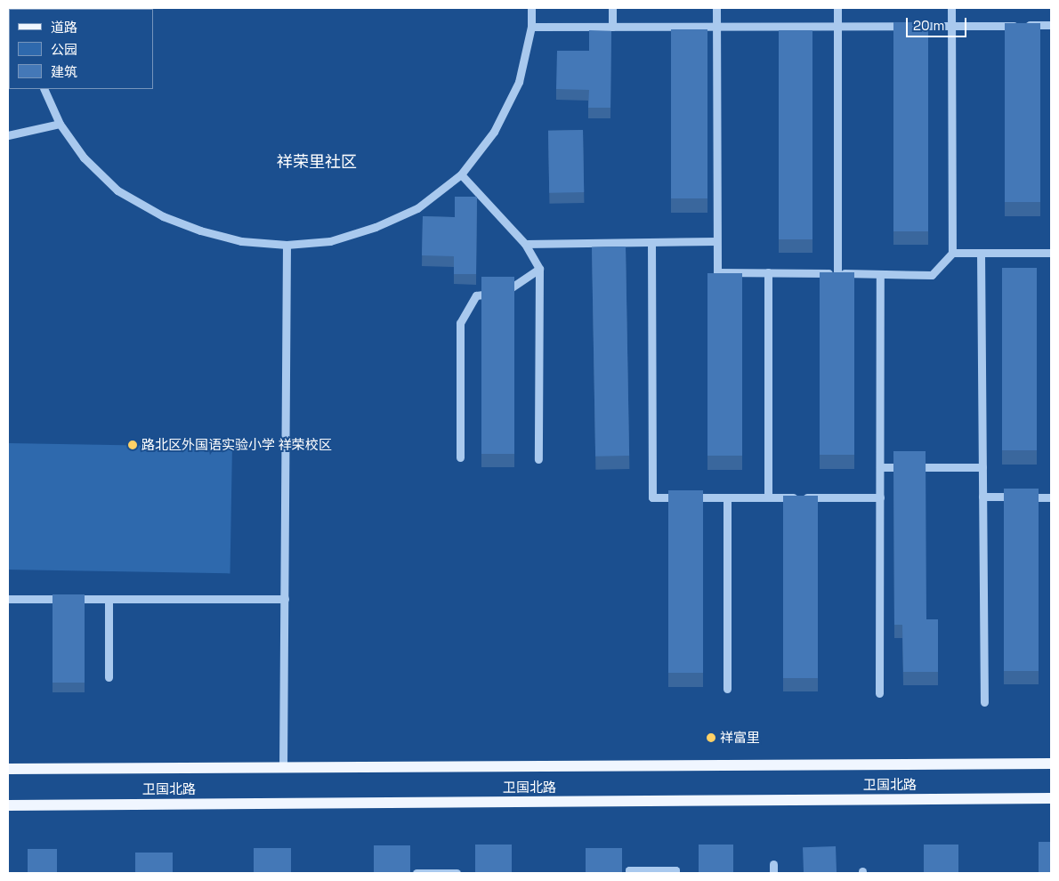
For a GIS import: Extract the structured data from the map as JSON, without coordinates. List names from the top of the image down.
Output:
{
  "streets": {
    "main road": ["卫国北路"]
  },
  "districts": ["祥荣里社区"],
  "places": ["路北区外国语实验小学 祥荣校区", "祥富里"],
  "legend": ["道路", "公园", "建筑"],
  "scale_bar": "20 m"
}
